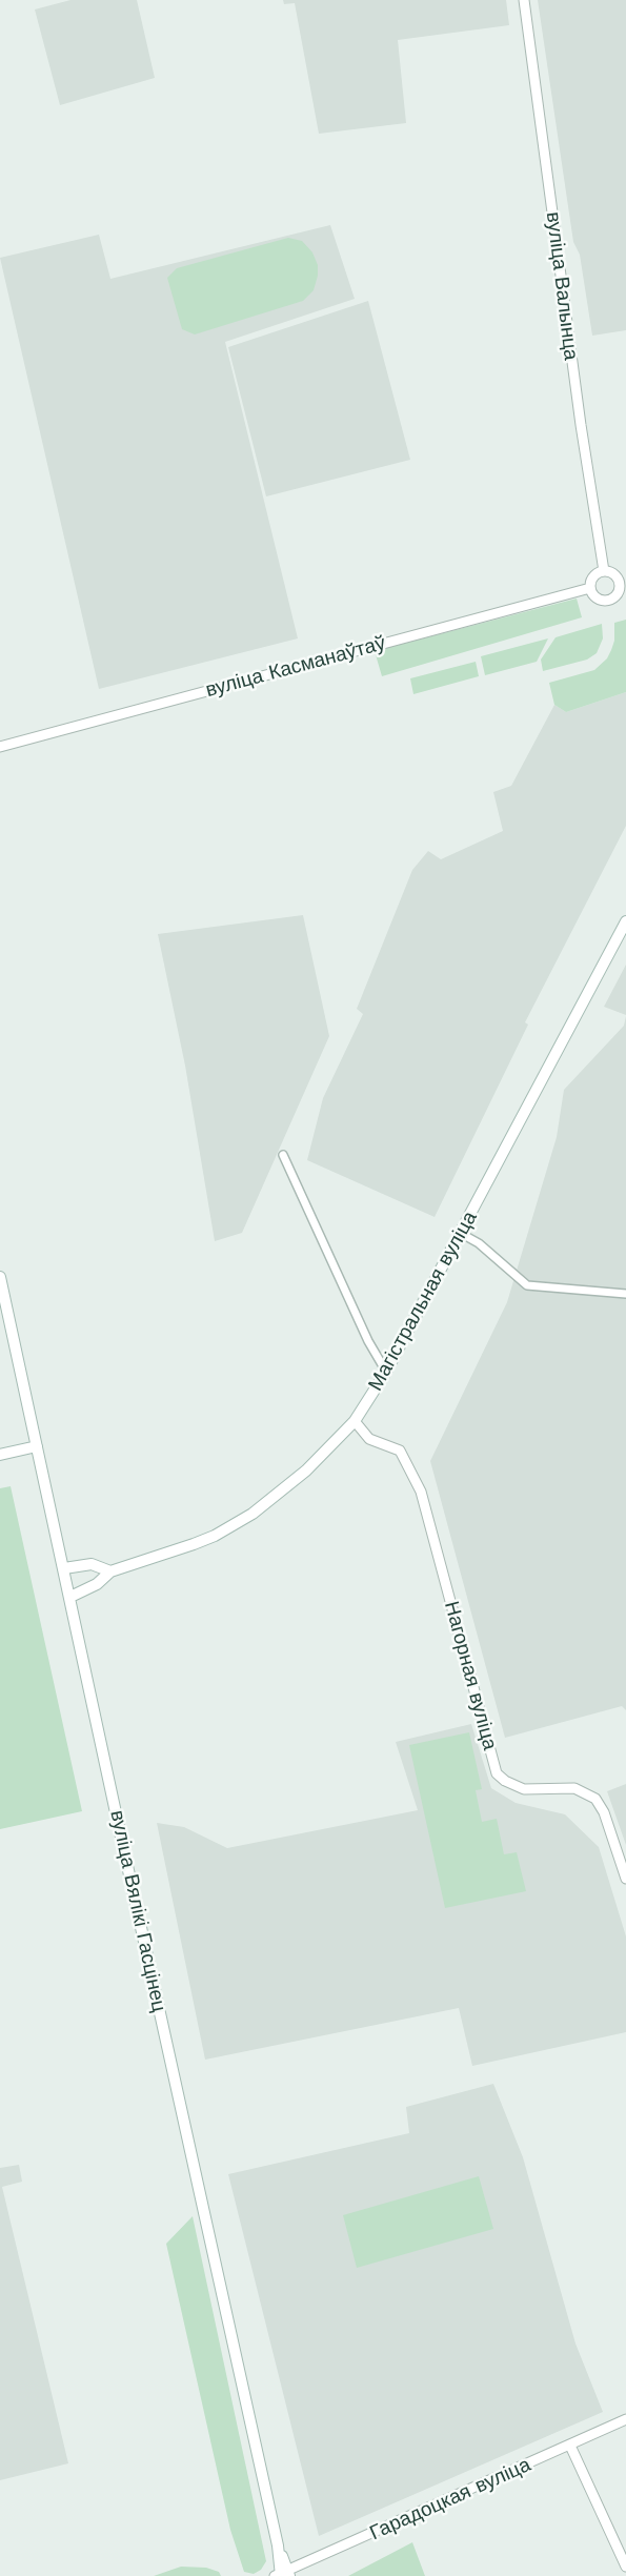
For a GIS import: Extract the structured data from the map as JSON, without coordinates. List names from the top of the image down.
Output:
{
  "streets": {
    "main road": ["Магістральная вуліца", "вуліца Вялікі Гасцінец"],
    "street": [
      "вуліца Валынца",
      "вуліца Касманаўтаў",
      "Нагорная вуліца",
      "Гарадоцкая вуліца"
    ]
  },
  "crossings": [
    ["вуліца Валынца", "вуліца Касманаўтаў"],
    ["Магістральная вуліца", "Нагорная вуліца"],
    ["вуліца Вялікі Гасцінец", "Гарадоцкая вуліца"]
  ]
}
